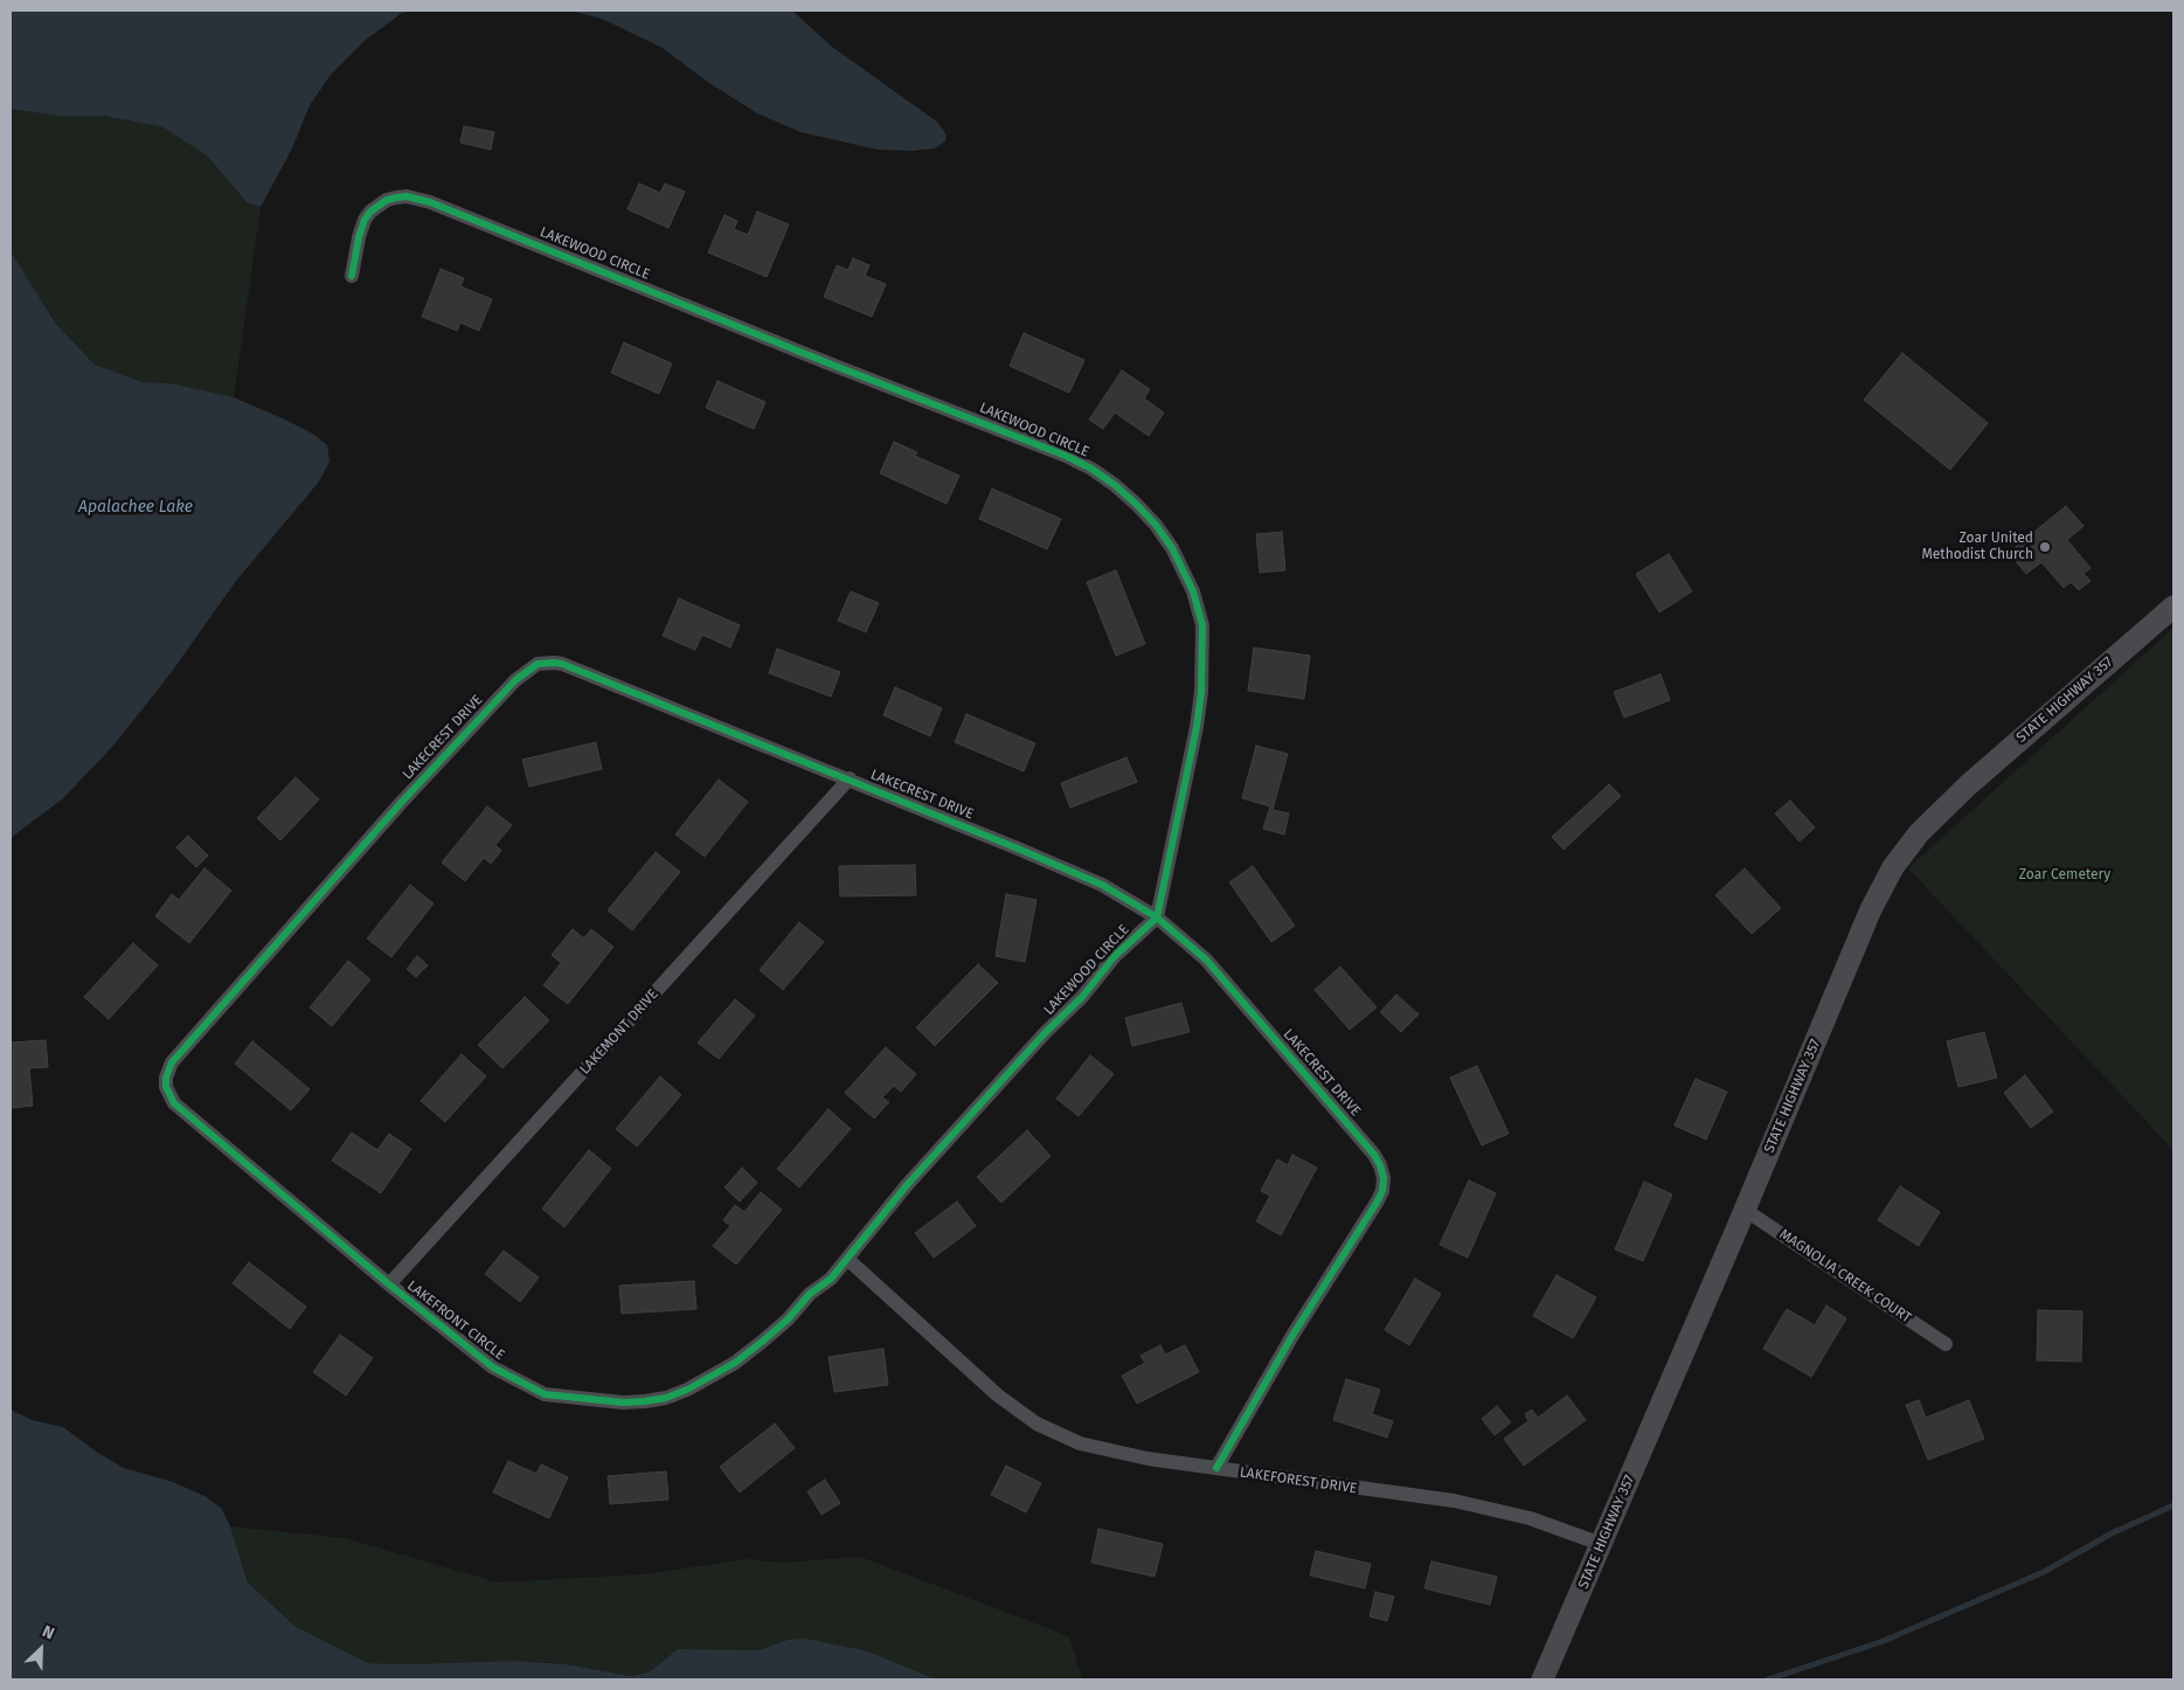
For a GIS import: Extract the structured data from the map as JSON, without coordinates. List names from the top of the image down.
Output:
{
  "streets": {
    "main road": ["STATE HIGHWAY 357"],
    "street": [
      "LAKEWOOD CIRCLE",
      "LAKECREST DRIVE",
      "LAKEMONT DRIVE",
      "MAGNOLIA CREEK COURT",
      "LAKEFRONT CIRCLE",
      "LAKEFOREST DRIVE"
    ]
  },
  "crossings": [
    ["LAKEWOOD CIRCLE", "LAKECREST DRIVE"],
    ["LAKEWOOD CIRCLE", "LAKEFRONT CIRCLE"],
    ["LAKEWOOD CIRCLE", "LAKEFOREST DRIVE"],
    ["STATE HIGHWAY 357", "MAGNOLIA CREEK COURT"],
    ["STATE HIGHWAY 357", "LAKEFOREST DRIVE"],
    ["LAKECREST DRIVE", "LAKEMONT DRIVE"],
    ["LAKECREST DRIVE", "LAKEFRONT CIRCLE"],
    ["LAKECREST DRIVE", "LAKEFOREST DRIVE"],
    ["LAKEMONT DRIVE", "LAKEFRONT CIRCLE"],
    ["LAKEFRONT CIRCLE", "LAKEFOREST DRIVE"]
  ],
  "water": ["Apalachee Lake"],
  "parks": ["Zoar Cemetery"],
  "places": ["Zoar United Methodist Church"],
  "north": "top right"
}
